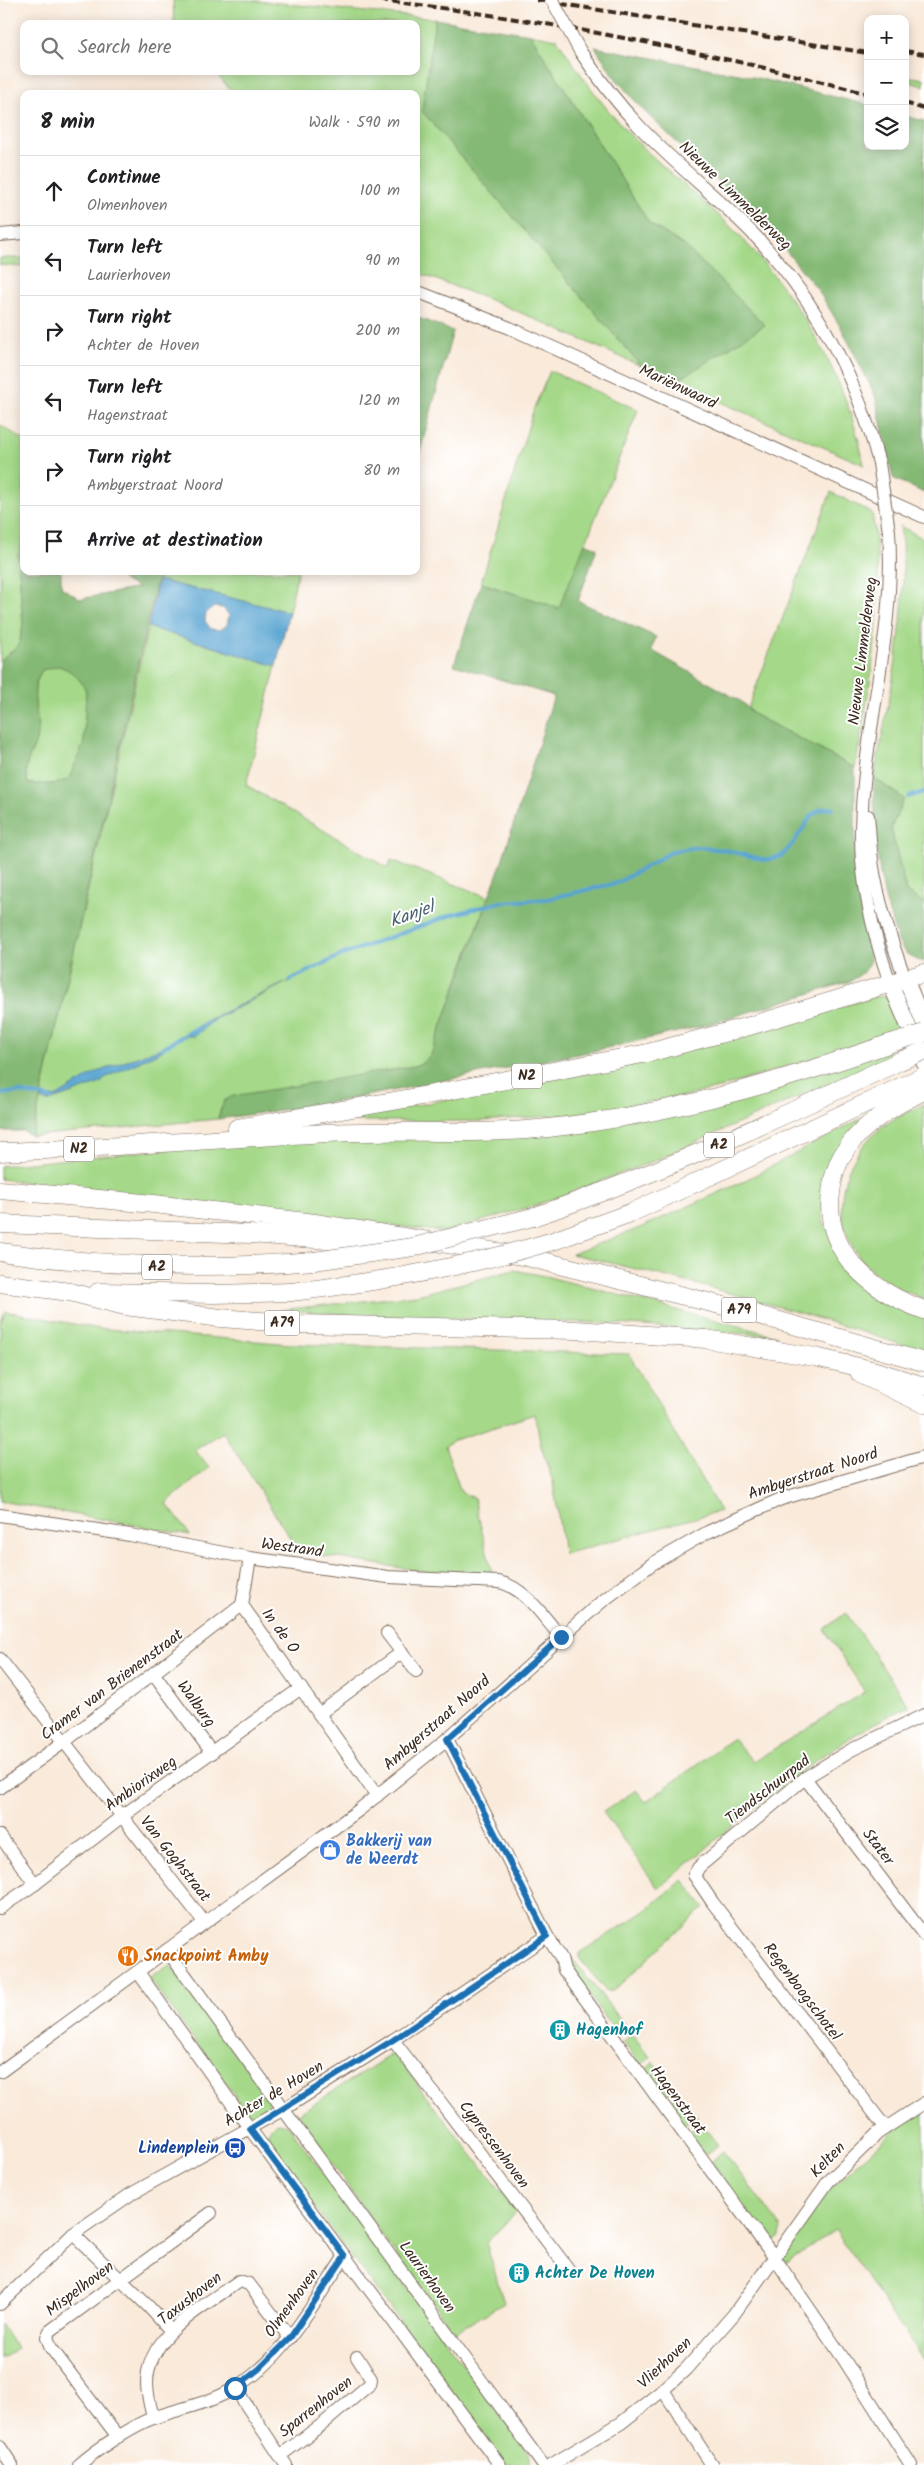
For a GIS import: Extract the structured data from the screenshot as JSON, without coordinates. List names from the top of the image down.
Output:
{
  "streets": {
    "highway": ["N2", "A2", "A79"],
    "main road": ["Nieuwe Limmelderweg"],
    "street": [
      "Mariënwaard",
      "Ambyerstraat Noord",
      "Westrand",
      "In de O",
      "Cramer van Brienenstraat",
      "Walburg",
      "Ambiorixweg",
      "Tiendschuurpad",
      "Stater",
      "Van Goghstraat",
      "Regenboogschotel",
      "Achter de Hoven",
      "Hagenstraat",
      "Cypressenhoven",
      "Kelten",
      "Laurierhoven",
      "Mispelhoven",
      "Taxushoven",
      "Olmenhoven",
      "Vlierhoven",
      "Sparrenhoven"
    ]
  },
  "crossings": [
    ["Nieuwe Limmelderweg", "N2"],
    ["A2", "A79"],
    ["Ambyerstraat Noord", "Westrand"],
    ["Ambyerstraat Noord", "In de O"],
    ["Ambyerstraat Noord", "Van Goghstraat"],
    ["Ambyerstraat Noord", "Hagenstraat"],
    ["Westrand", "In de O"],
    ["In de O", "Cramer van Brienenstraat"],
    ["In de O", "Ambiorixweg"],
    ["Cramer van Brienenstraat", "Walburg"],
    ["Walburg", "Ambiorixweg"],
    ["Ambiorixweg", "Van Goghstraat"],
    ["Tiendschuurpad", "Stater"],
    ["Tiendschuurpad", "Regenboogschotel"],
    ["Regenboogschotel", "Kelten"],
    ["Achter de Hoven", "Hagenstraat"],
    ["Achter de Hoven", "Cypressenhoven"],
    ["Achter de Hoven", "Laurierhoven"],
    ["Hagenstraat", "Kelten"],
    ["Hagenstraat", "Vlierhoven"],
    ["Kelten", "Vlierhoven"],
    ["Mispelhoven", "Olmenhoven"],
    ["Taxushoven", "Olmenhoven"],
    ["Olmenhoven", "Sparrenhoven"]
  ],
  "water": ["Kanjel"],
  "places": {
    "shop": ["Bakkerij van de Weerdt"],
    "restaurant": ["Snackpoint Amby"],
    "building": ["Hagenhof", "Achter De Hoven"],
    "bus stop": ["Lindenplein"]
  },
  "page": {
    "map_buttons": ["+", "−"],
    "search": "Search here",
    "heading": ["8 min", "Walk · 590 m"],
    "list": [
      ["Continue", "Olmenhoven", "100 m"],
      ["Turn left", "Laurierhoven", "90 m"],
      ["Turn right", "Achter de Hoven", "200 m"],
      ["Turn left", "Hagenstraat", "120 m"],
      ["Turn right", "Ambyerstraat Noord", "80 m"],
      "Arrive at destination"
    ]
  }
}
